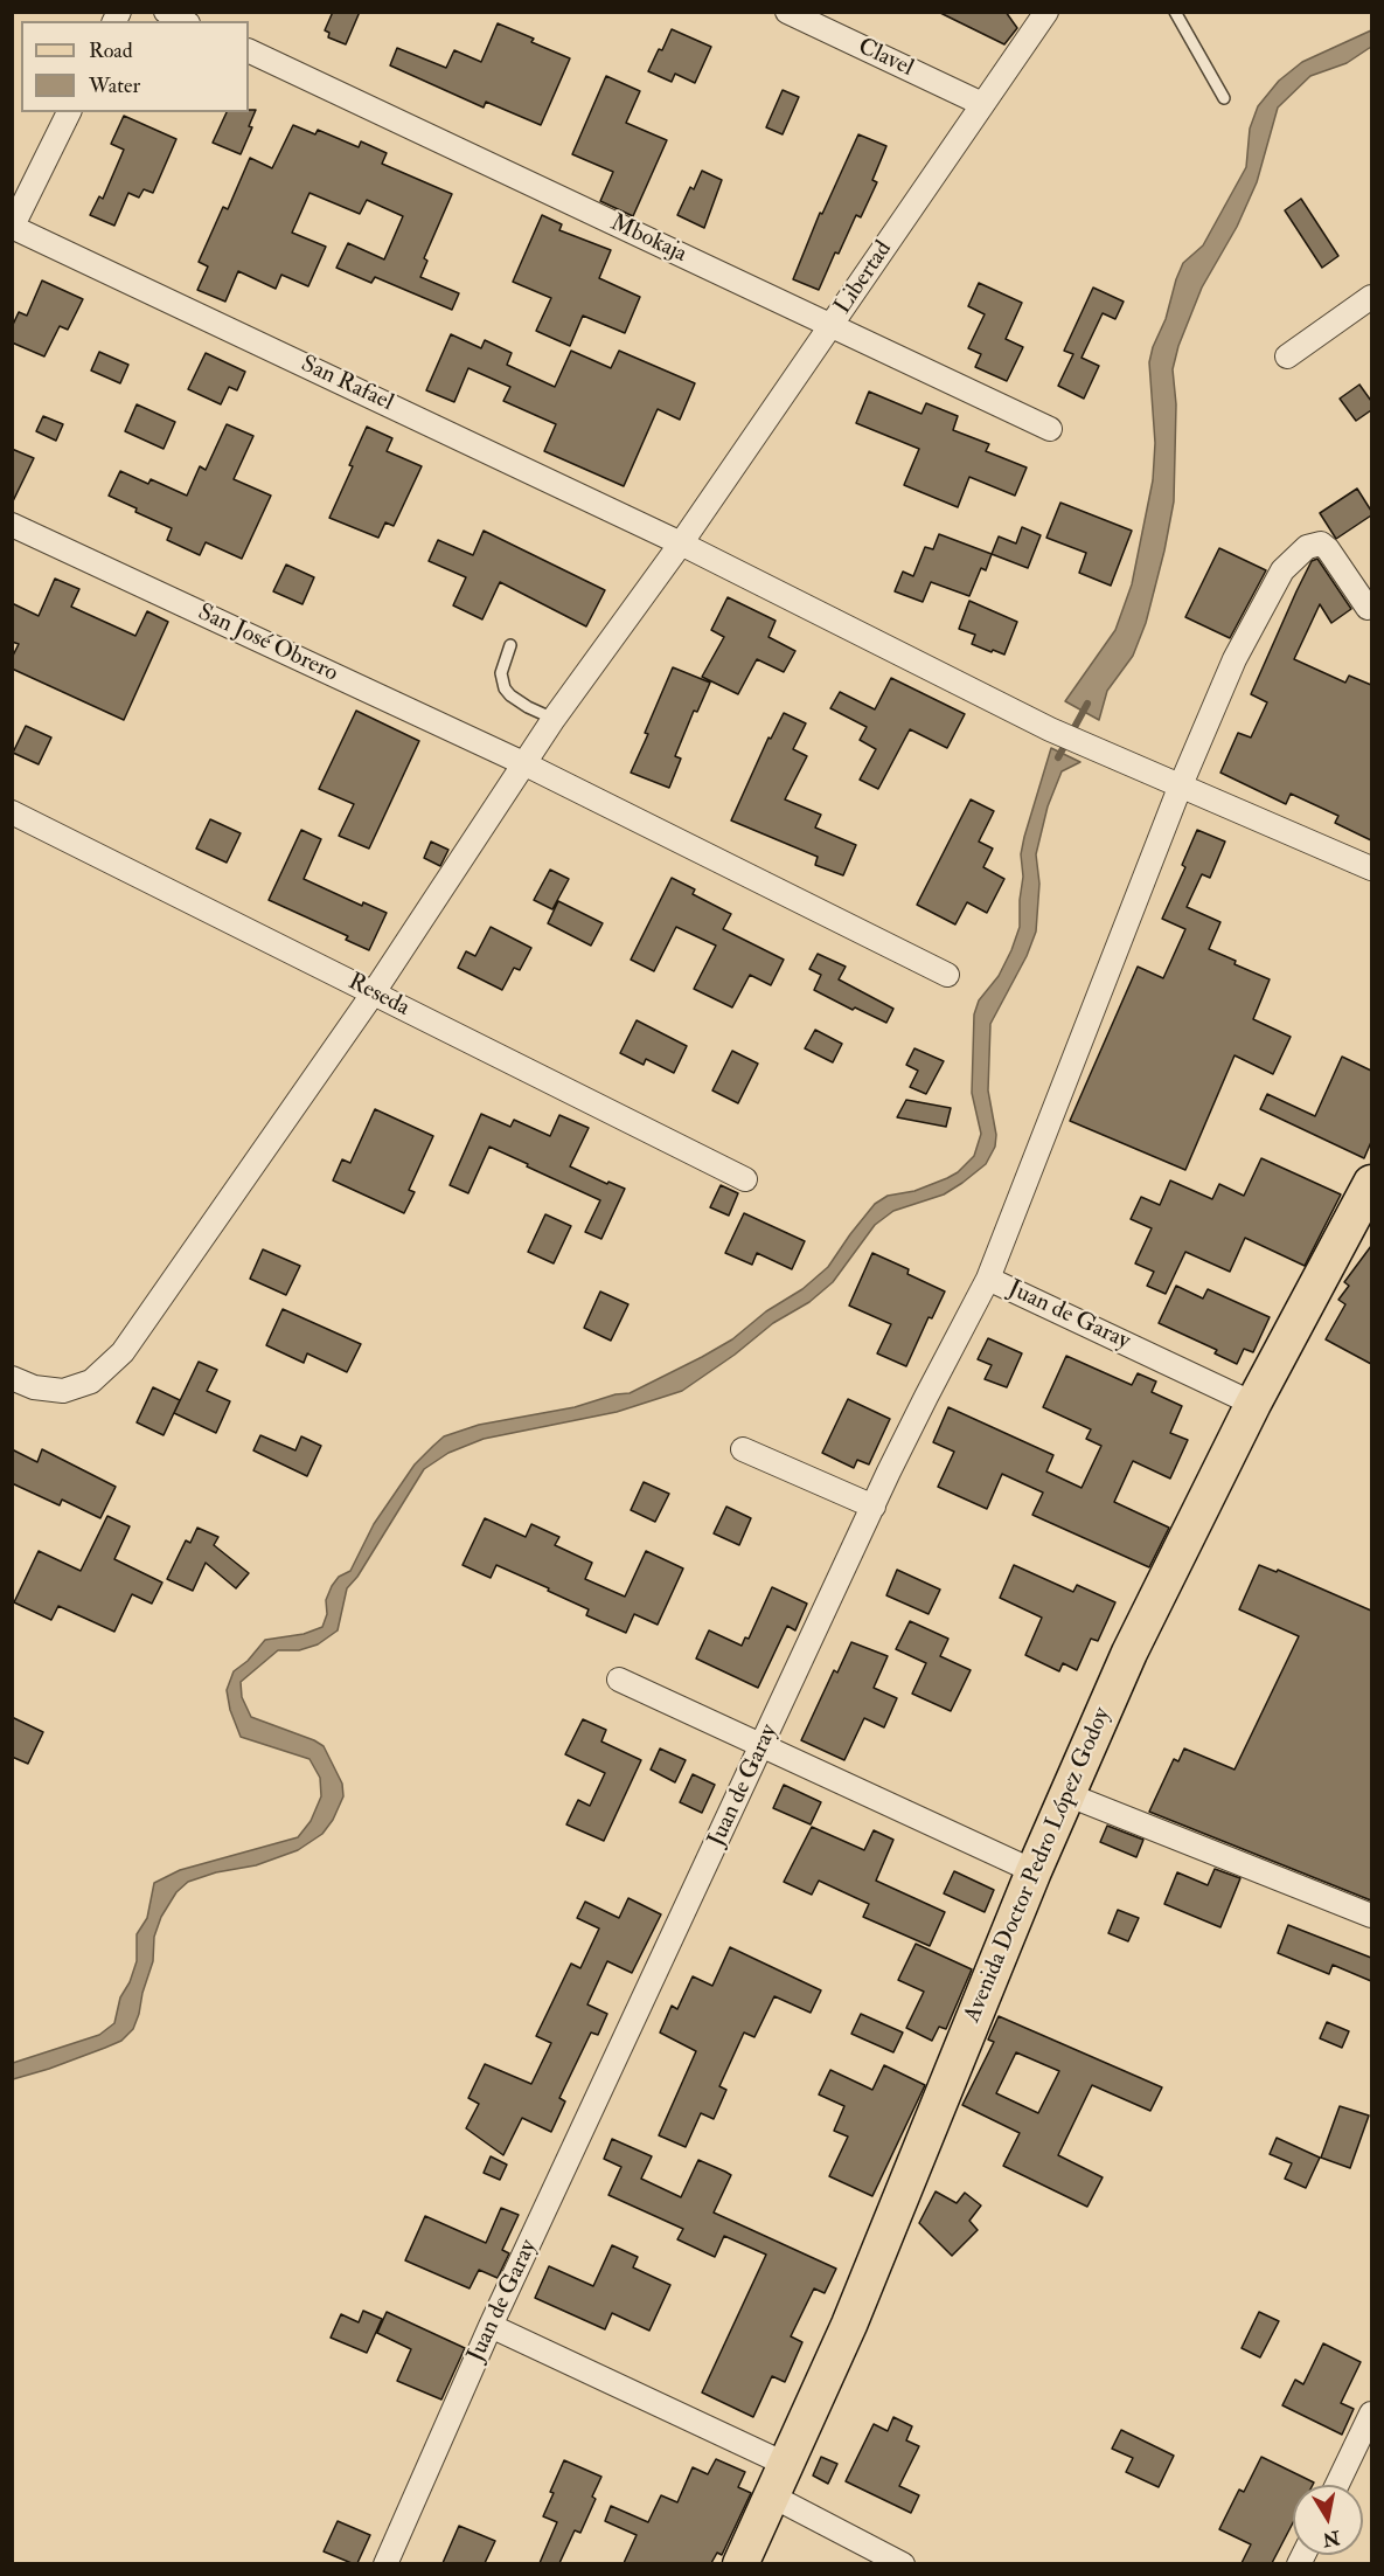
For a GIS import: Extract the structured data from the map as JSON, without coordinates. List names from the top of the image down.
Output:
{
  "streets": {
    "main road": ["Avenida Doctor Pedro López Godoy"],
    "street": [
      "Clavel",
      "Mbokaja",
      "Libertad",
      "San Rafael",
      "San José Obrero",
      "Reseda",
      "Juan de Garay"
    ]
  },
  "crossings": [
    ["Clavel", "Libertad"],
    ["Mbokaja", "Libertad"],
    ["Libertad", "San Rafael"],
    ["Libertad", "San José Obrero"],
    ["Libertad", "Reseda"],
    ["Juan de Garay", "Avenida Doctor Pedro López Godoy"]
  ],
  "legend": ["Road", "Water"],
  "north": "bottom"
}
